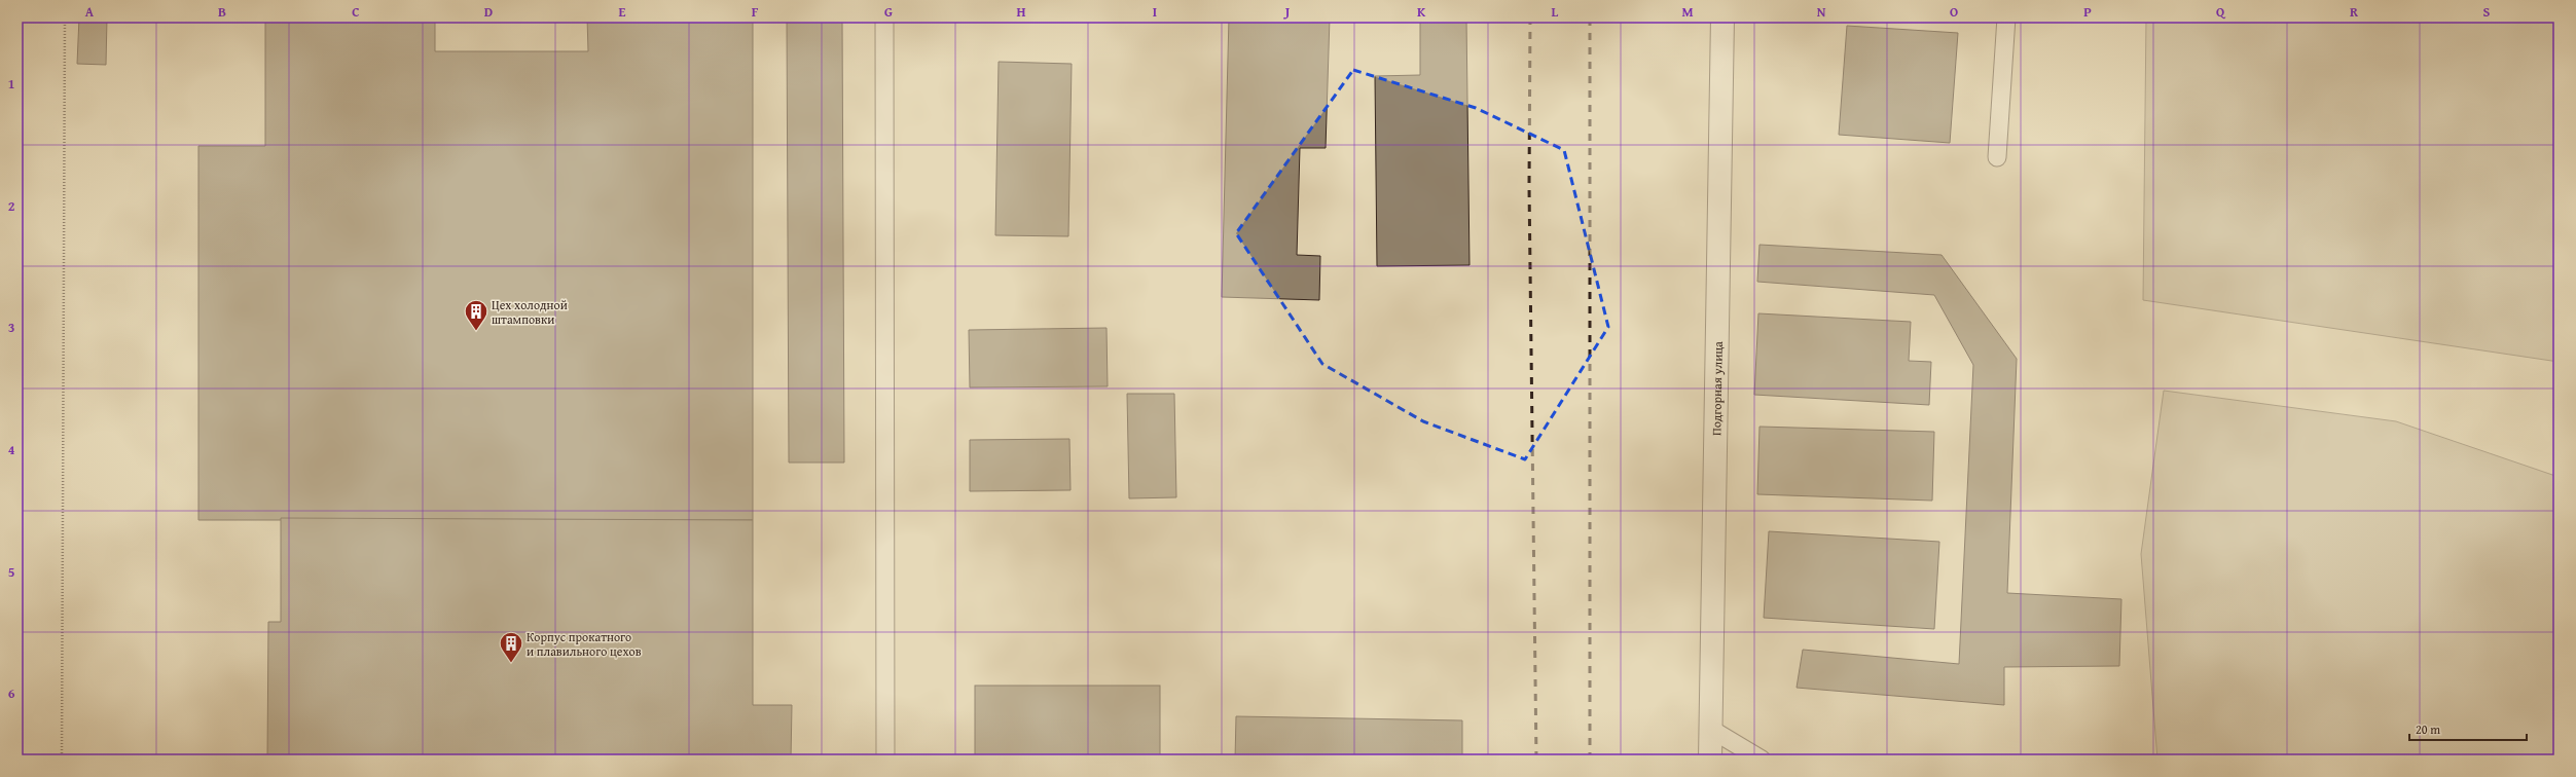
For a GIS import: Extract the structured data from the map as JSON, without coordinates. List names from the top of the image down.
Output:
{
  "streets": {
    "street": ["Подгорная улица"]
  },
  "places": {
    "building": ["Цех холодной штамповки", "Корпус прокатного и плавильного цехов"]
  },
  "scale_bar": "20 m",
  "grid": {
    "columns": [
      "A",
      "B",
      "C",
      "D",
      "E",
      "F",
      "G",
      "H",
      "I",
      "J",
      "K",
      "L",
      "M",
      "N",
      "O",
      "P",
      "Q",
      "R",
      "S"
    ],
    "rows": [
      "1",
      "2",
      "3",
      "4",
      "5",
      "6"
    ]
  }
}
